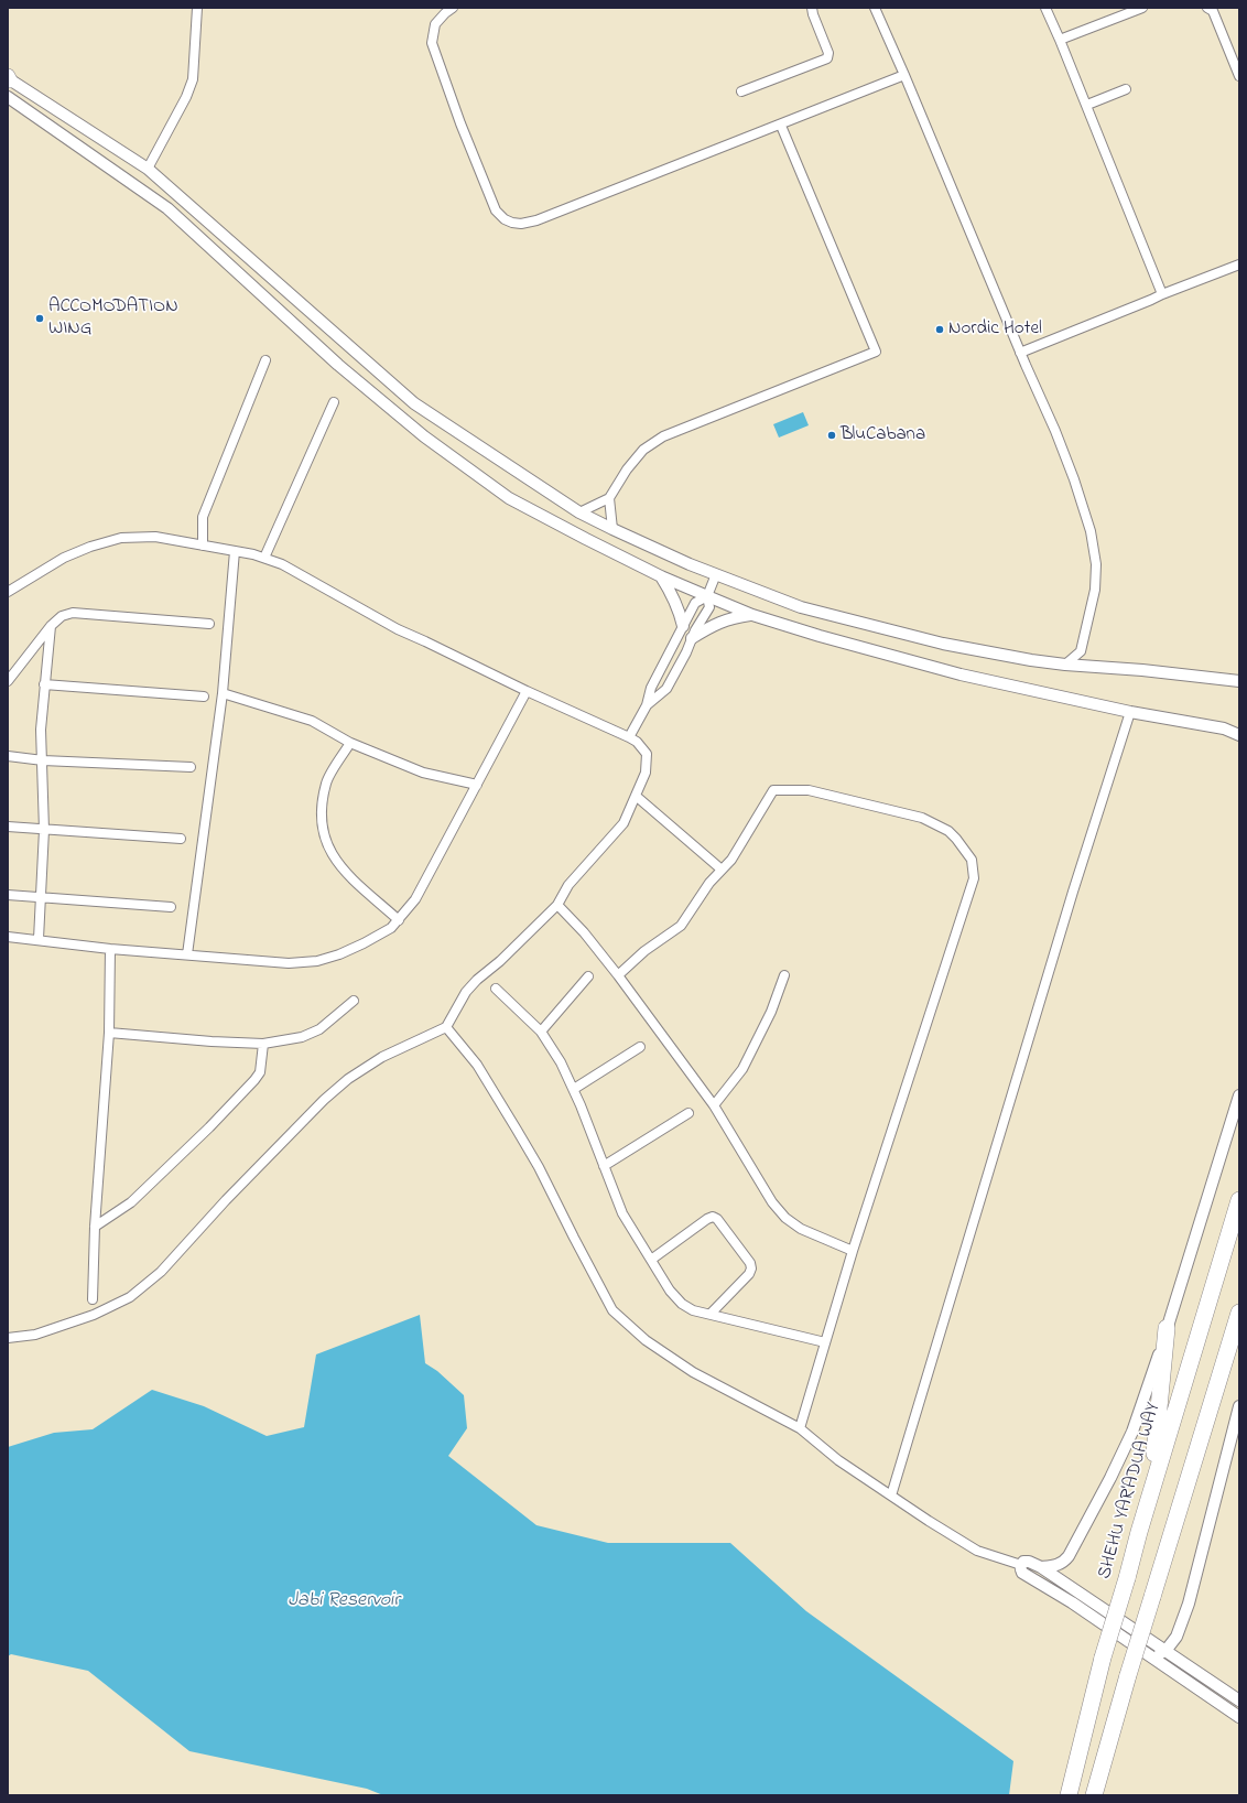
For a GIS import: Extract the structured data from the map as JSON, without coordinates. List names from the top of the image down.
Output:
{
  "streets": {
    "highway": ["SHEHU YAR'ADUA WAY"]
  },
  "water": ["Jabi Reservoir"],
  "places": ["ACCOMODATION WING", "Nordic Hotel", "BluCabana"]
}
